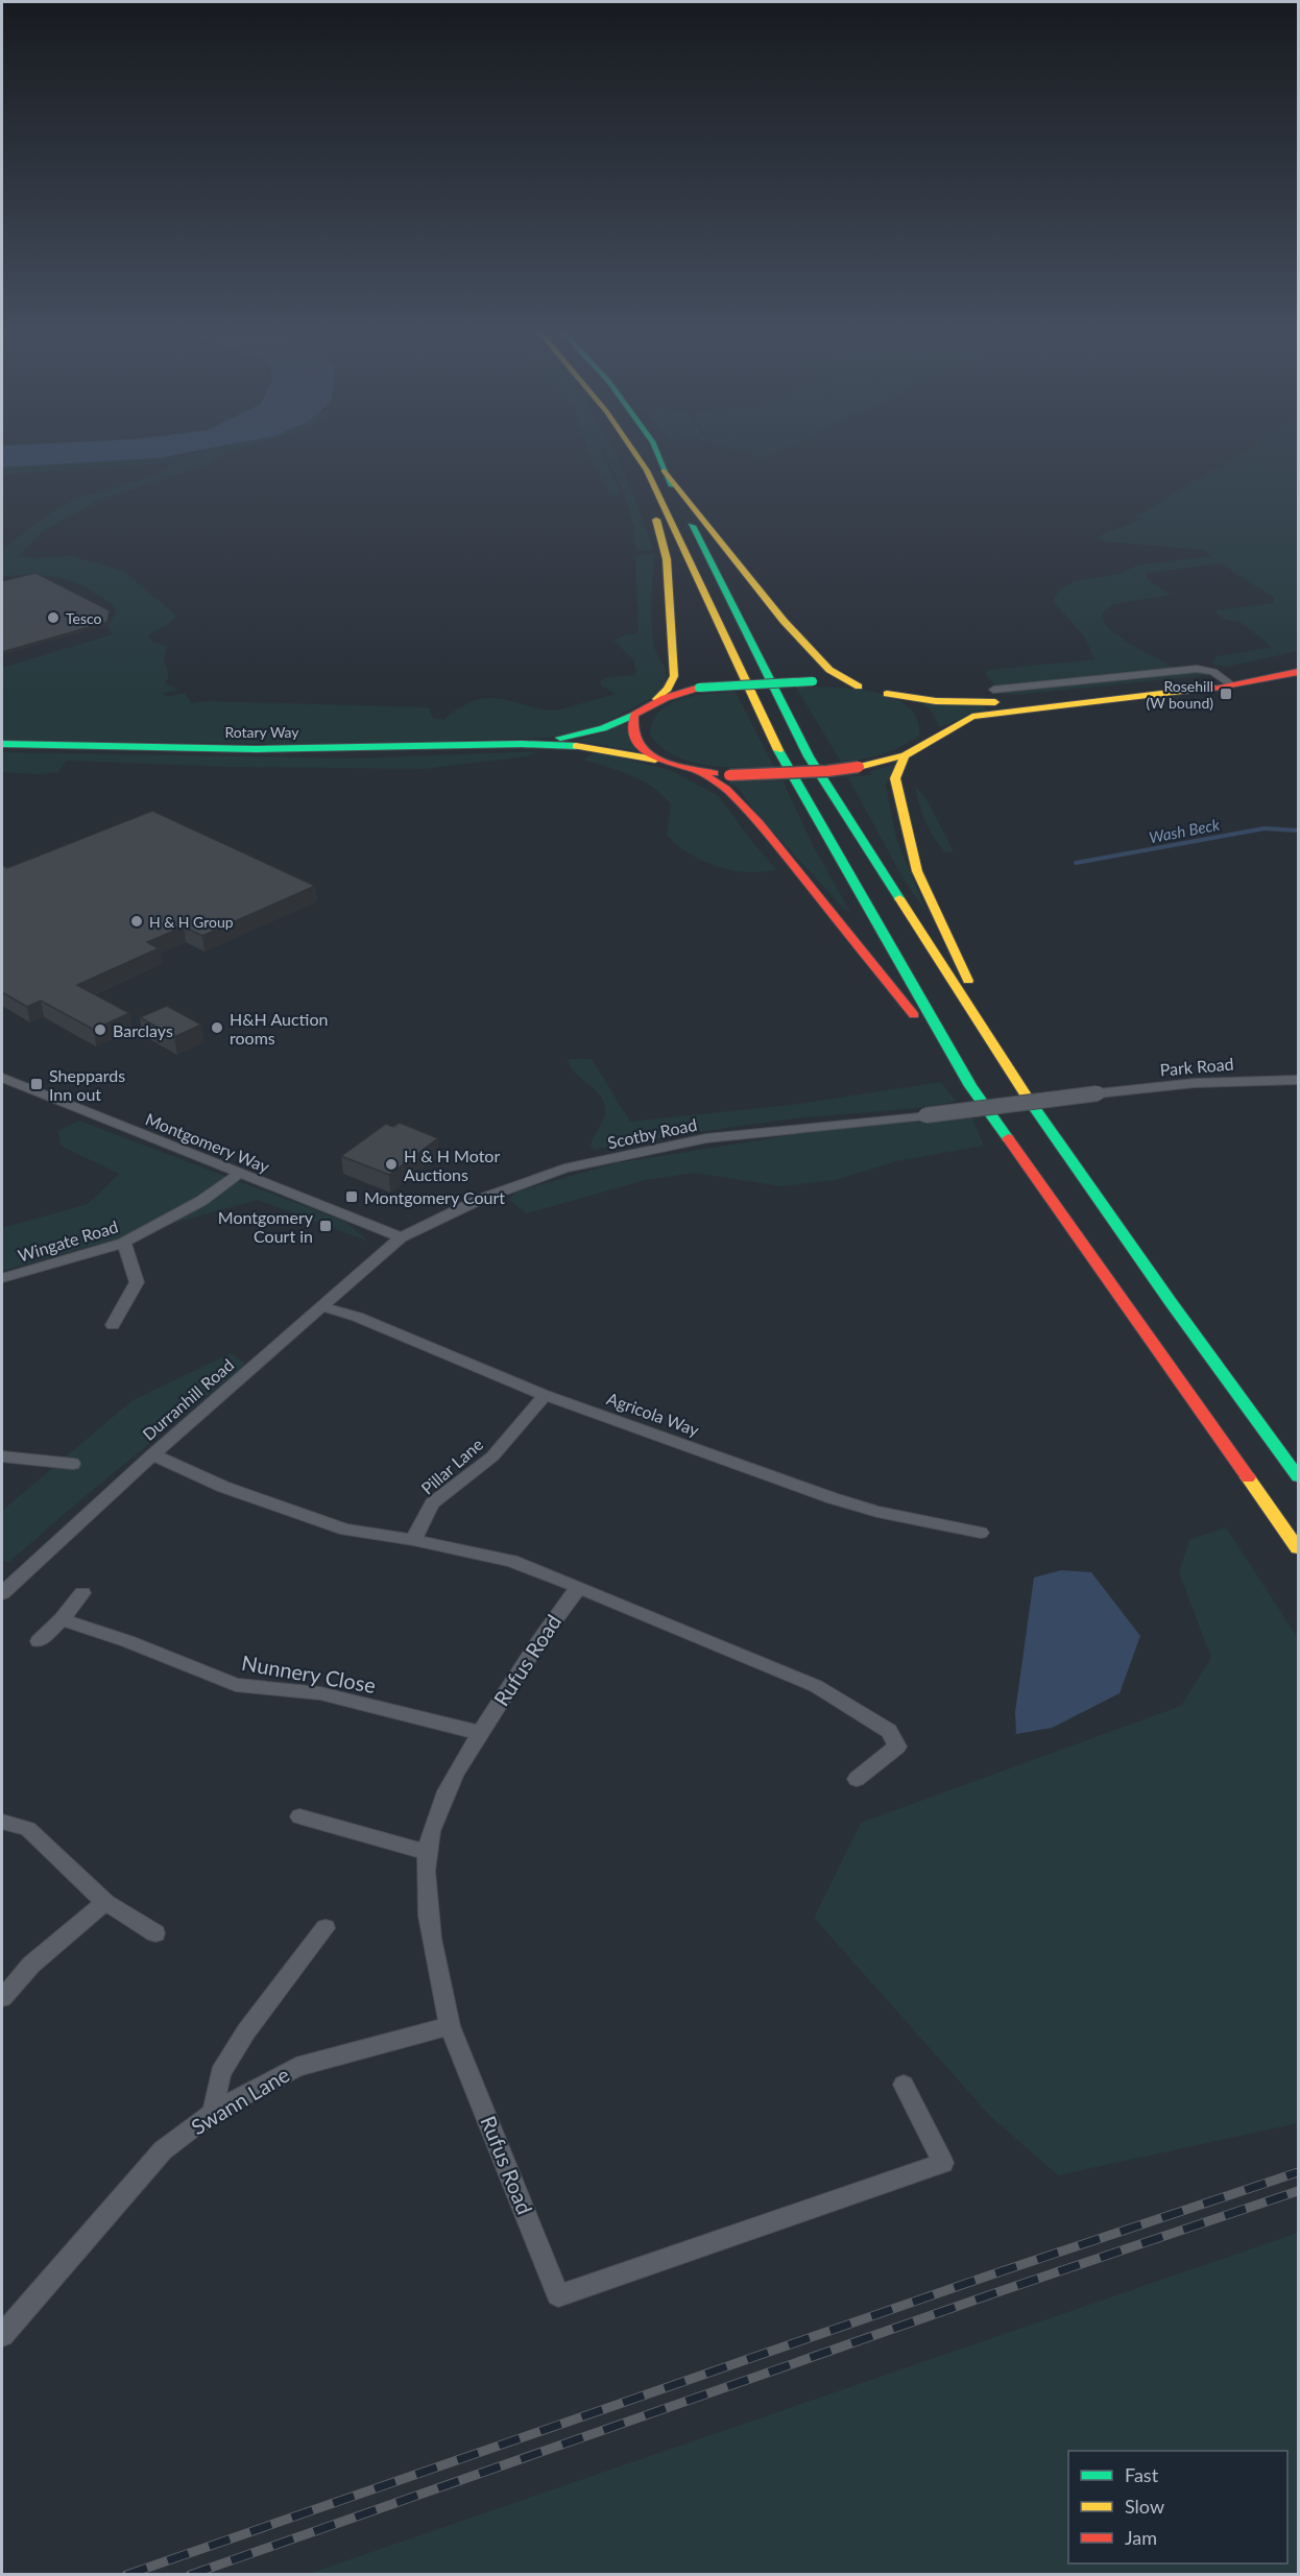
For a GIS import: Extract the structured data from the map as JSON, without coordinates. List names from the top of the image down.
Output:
{
  "streets": {
    "main road": ["Rotary Way"],
    "street": [
      "Park Road",
      "Scotby Road",
      "Montgomery Way",
      "Wingate Road",
      "Durranhill Road",
      "Agricola Way",
      "Pillar Lane",
      "Rufus Road",
      "Nunnery Close",
      "Swann Lane"
    ]
  },
  "crossings": [
    ["Park Road", "Scotby Road"],
    ["Scotby Road", "Montgomery Way"],
    ["Scotby Road", "Durranhill Road"],
    ["Montgomery Way", "Wingate Road"],
    ["Montgomery Way", "Durranhill Road"],
    ["Durranhill Road", "Agricola Way"],
    ["Agricola Way", "Pillar Lane"],
    ["Rufus Road", "Nunnery Close"],
    ["Rufus Road", "Swann Lane"]
  ],
  "water": ["Wash Beck"],
  "places": {
    "other": [
      "Tesco",
      "H & H Group",
      "H&H Auction rooms",
      "Barclays",
      "H & H Motor Auctions"
    ],
    "transit": [
      "Rosehill (W bound)",
      "Sheppards Inn out",
      "Montgomery Court",
      "Montgomery Court in"
    ]
  },
  "legend": ["Fast", "Slow", "Jam"]
}
